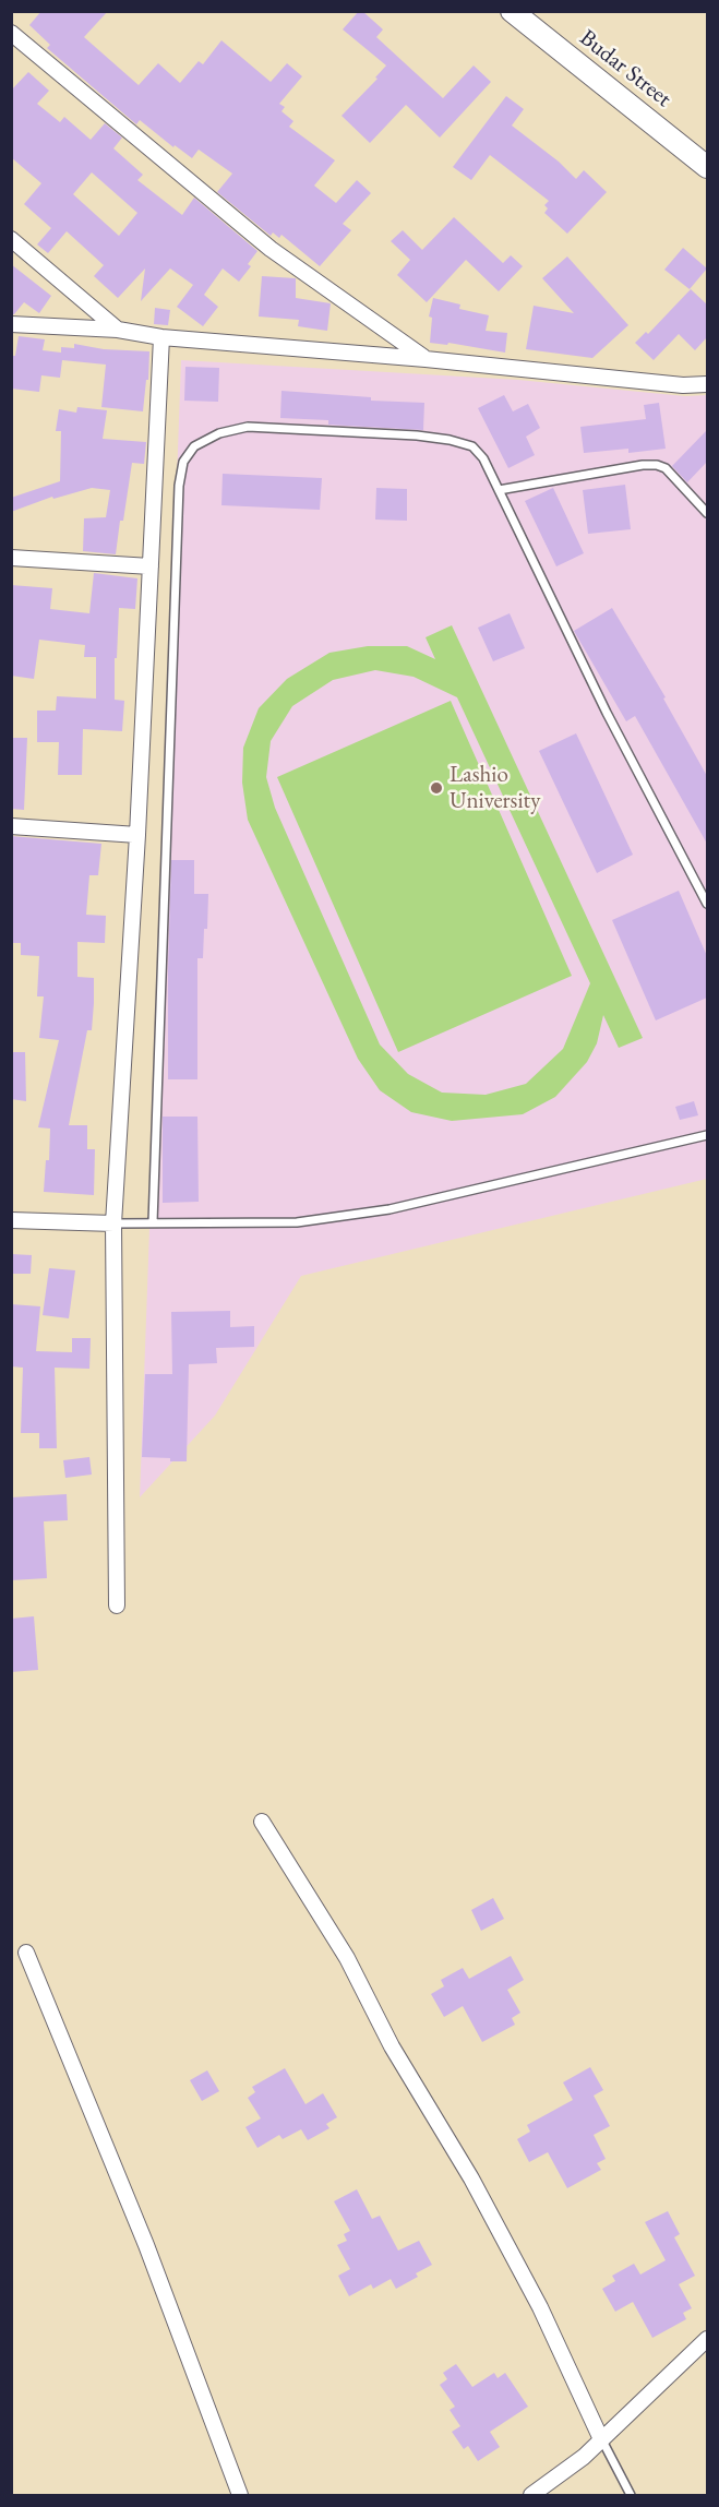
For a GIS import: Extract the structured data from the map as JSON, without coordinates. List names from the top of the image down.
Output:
{
  "streets": {
    "main road": ["Budar Street"]
  },
  "places": ["Lashio University"]
}
